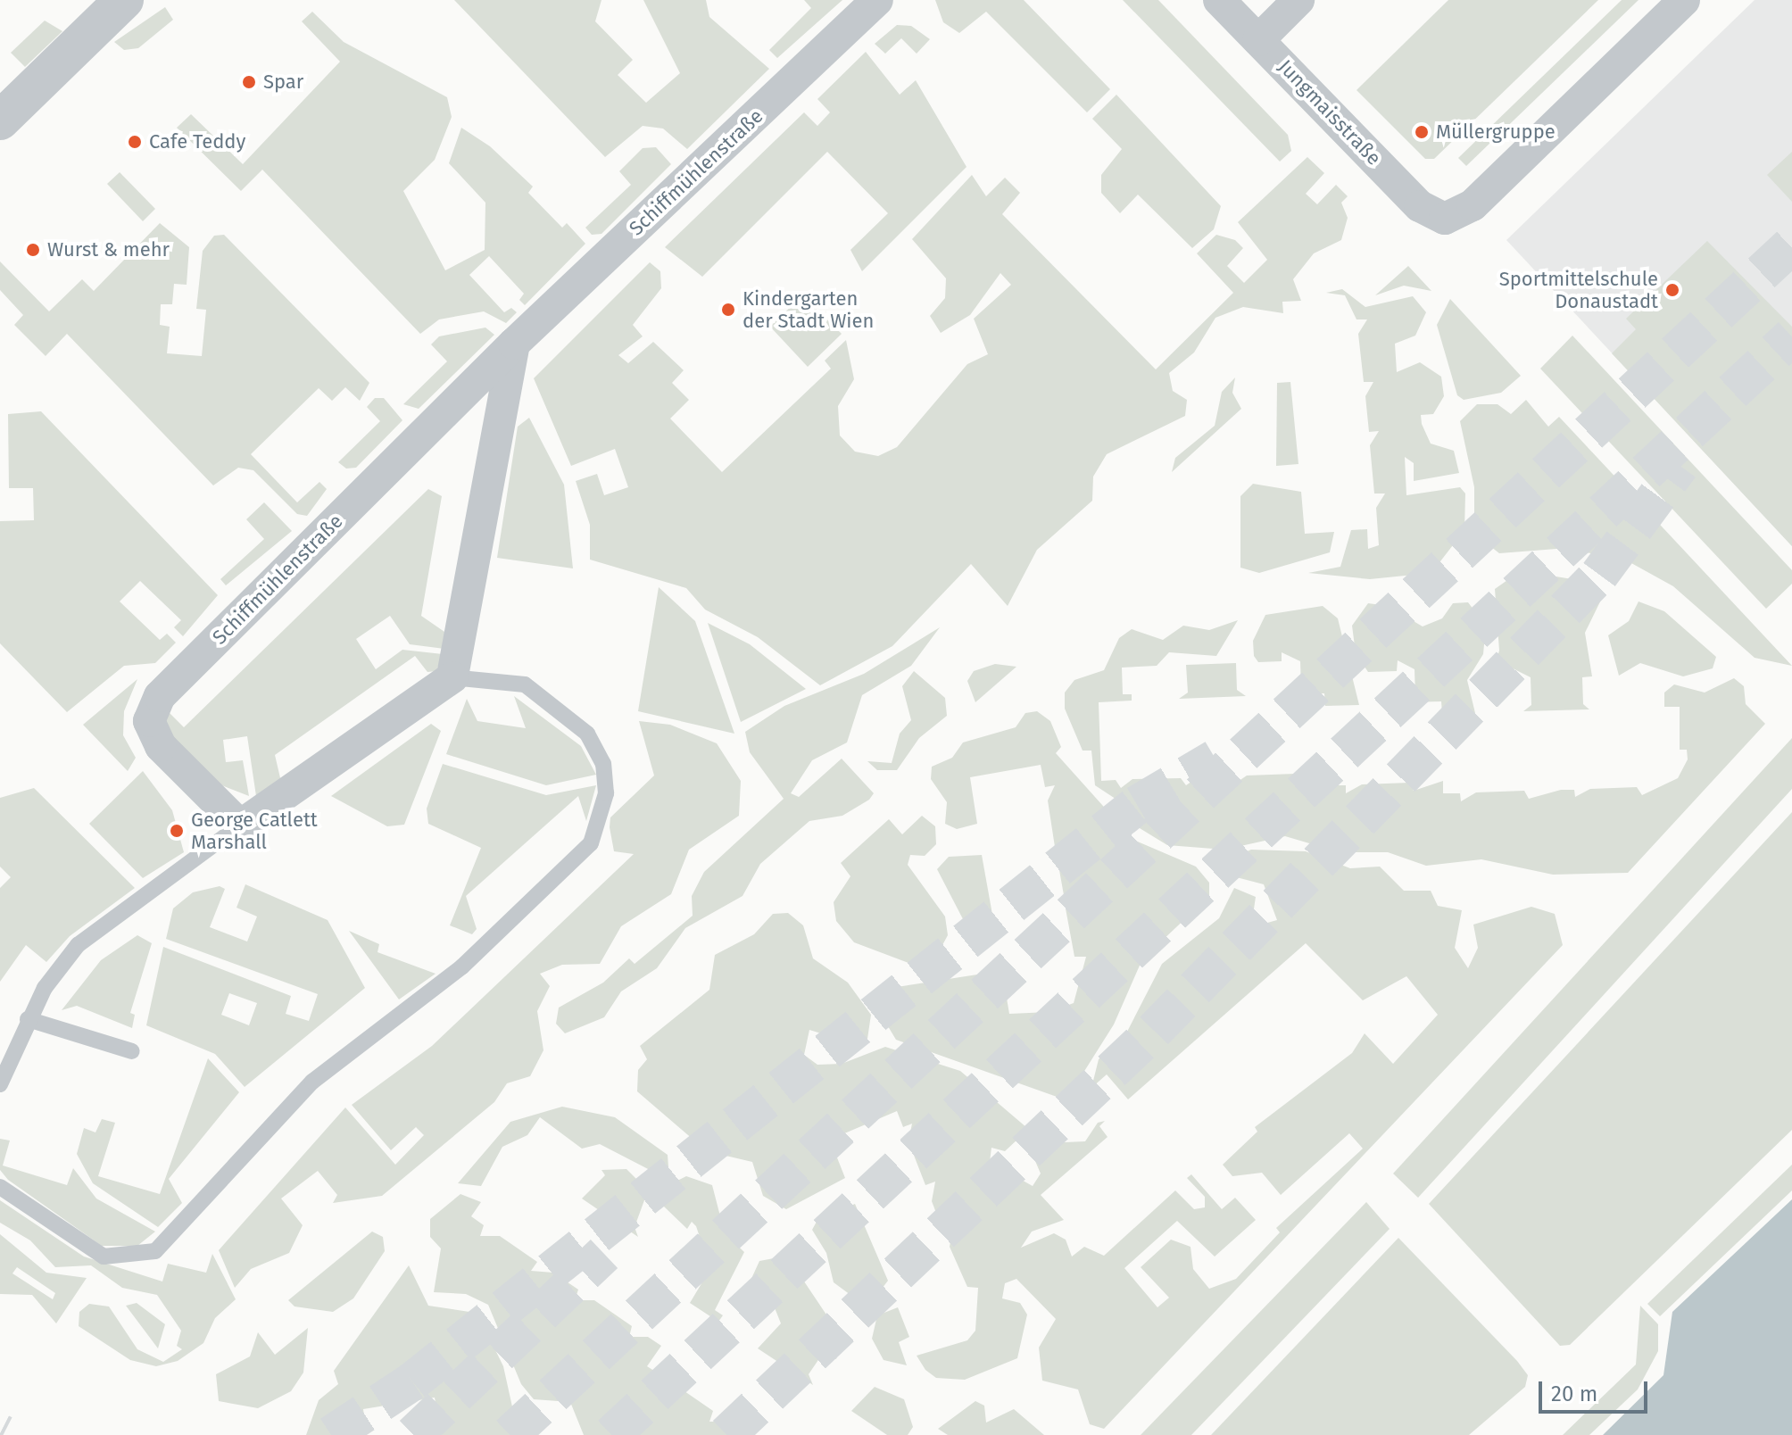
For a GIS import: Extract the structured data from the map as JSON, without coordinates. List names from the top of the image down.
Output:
{
  "streets": {
    "street": ["Jungmaisstraße", "Schiffmühlenstraße"]
  },
  "places": [
    "Spar",
    "Müllergruppe",
    "Cafe Teddy",
    "Wurst & mehr",
    "Sportmittelschule Donaustadt",
    "Kindergarten der Stadt Wien",
    "George Catlett Marshall"
  ],
  "scale_bar": "20 m"
}
